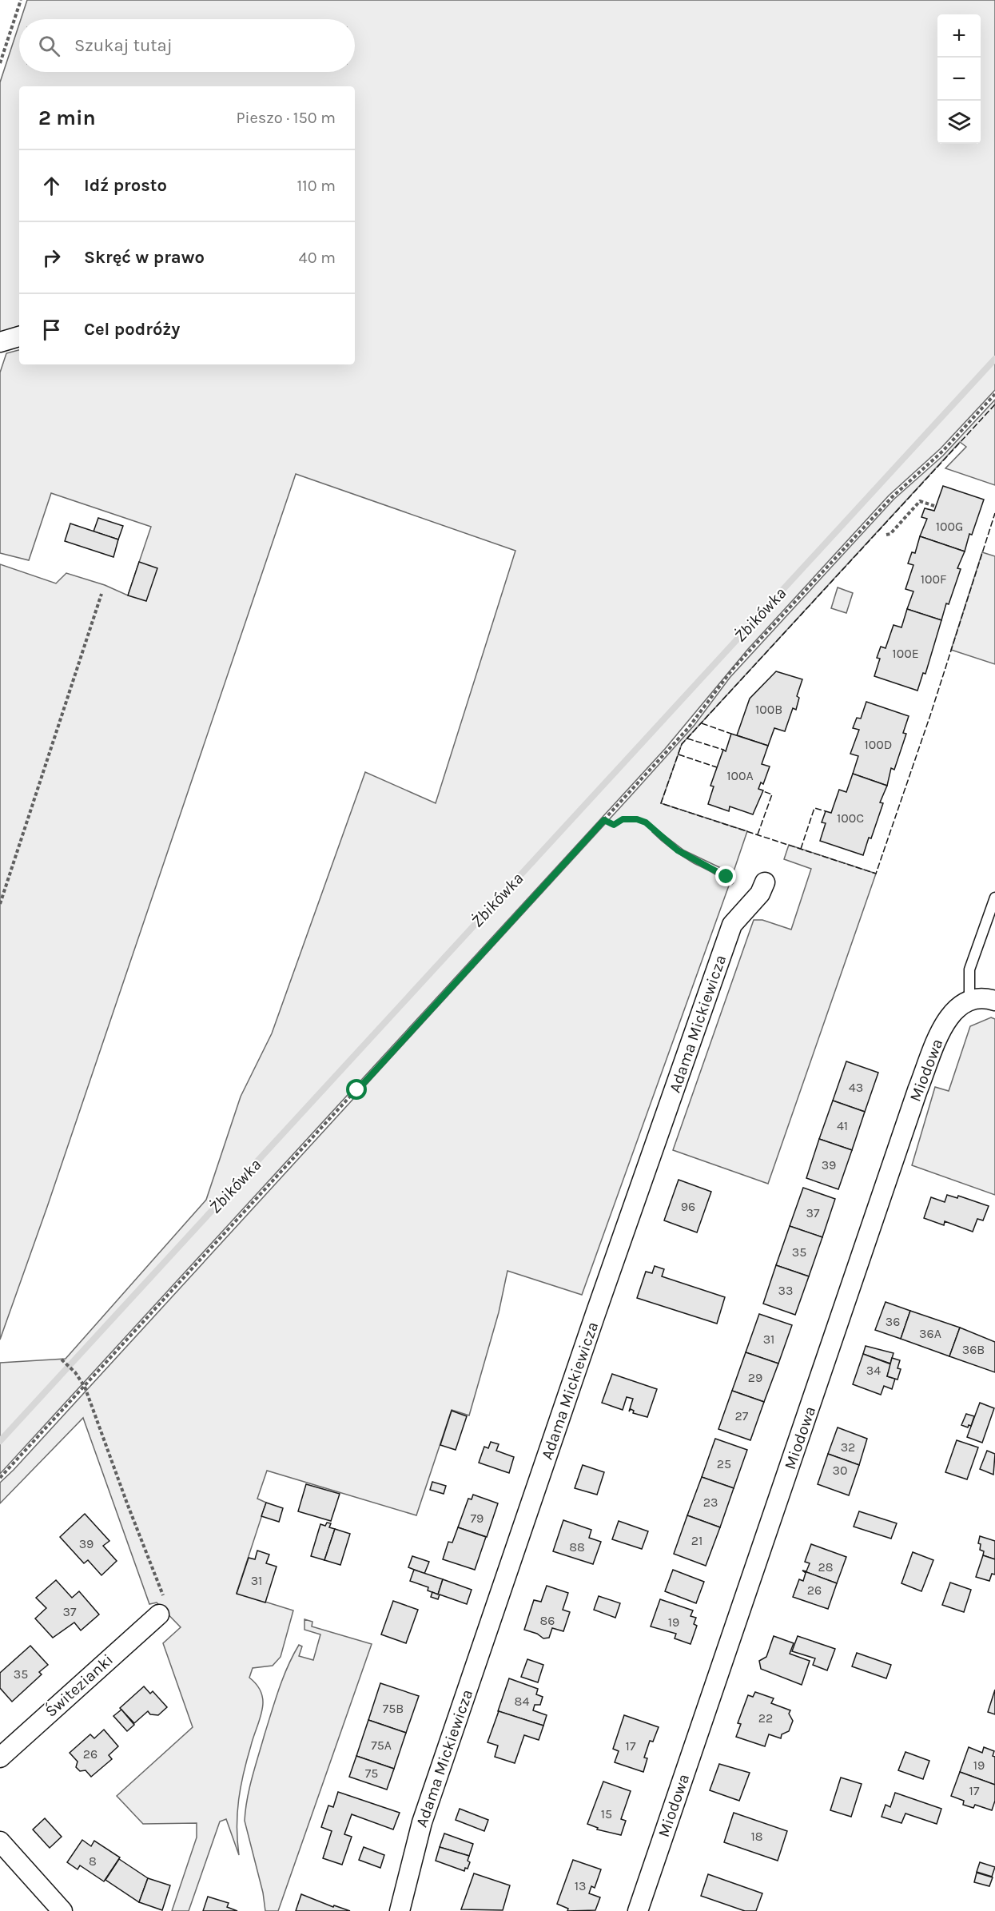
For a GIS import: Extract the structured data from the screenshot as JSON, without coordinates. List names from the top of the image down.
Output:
{
  "streets": {
    "street": ["Adama Mickiewicza", "Miodowa", "Świtezianki"]
  },
  "water": ["Żbikówka"],
  "house_numbers": [
    "100G",
    "100F",
    "100E",
    "100B",
    "100D",
    "100A",
    "100C",
    "43",
    "41",
    "39",
    "96",
    "37",
    "35",
    "33",
    "36",
    "36A",
    "31",
    "36B",
    "34",
    "29",
    "27",
    "32",
    "25",
    "30",
    "23",
    "79",
    "21",
    "39",
    "88",
    "28",
    "31",
    "26",
    "37",
    "86",
    "19",
    "35",
    "84",
    "75B",
    "22",
    "75A",
    "17",
    "26",
    "19",
    "75",
    "17",
    "15",
    "18",
    "8",
    "13"
  ],
  "page": {
    "map_buttons": ["+", "−"],
    "search": "Szukaj tutaj",
    "heading": ["2 min", "Pieszo · 150 m"],
    "list": [
      ["Idź prosto", "110 m"],
      ["Skręć w prawo", "40 m"],
      "Cel podróży"
    ]
  }
}
